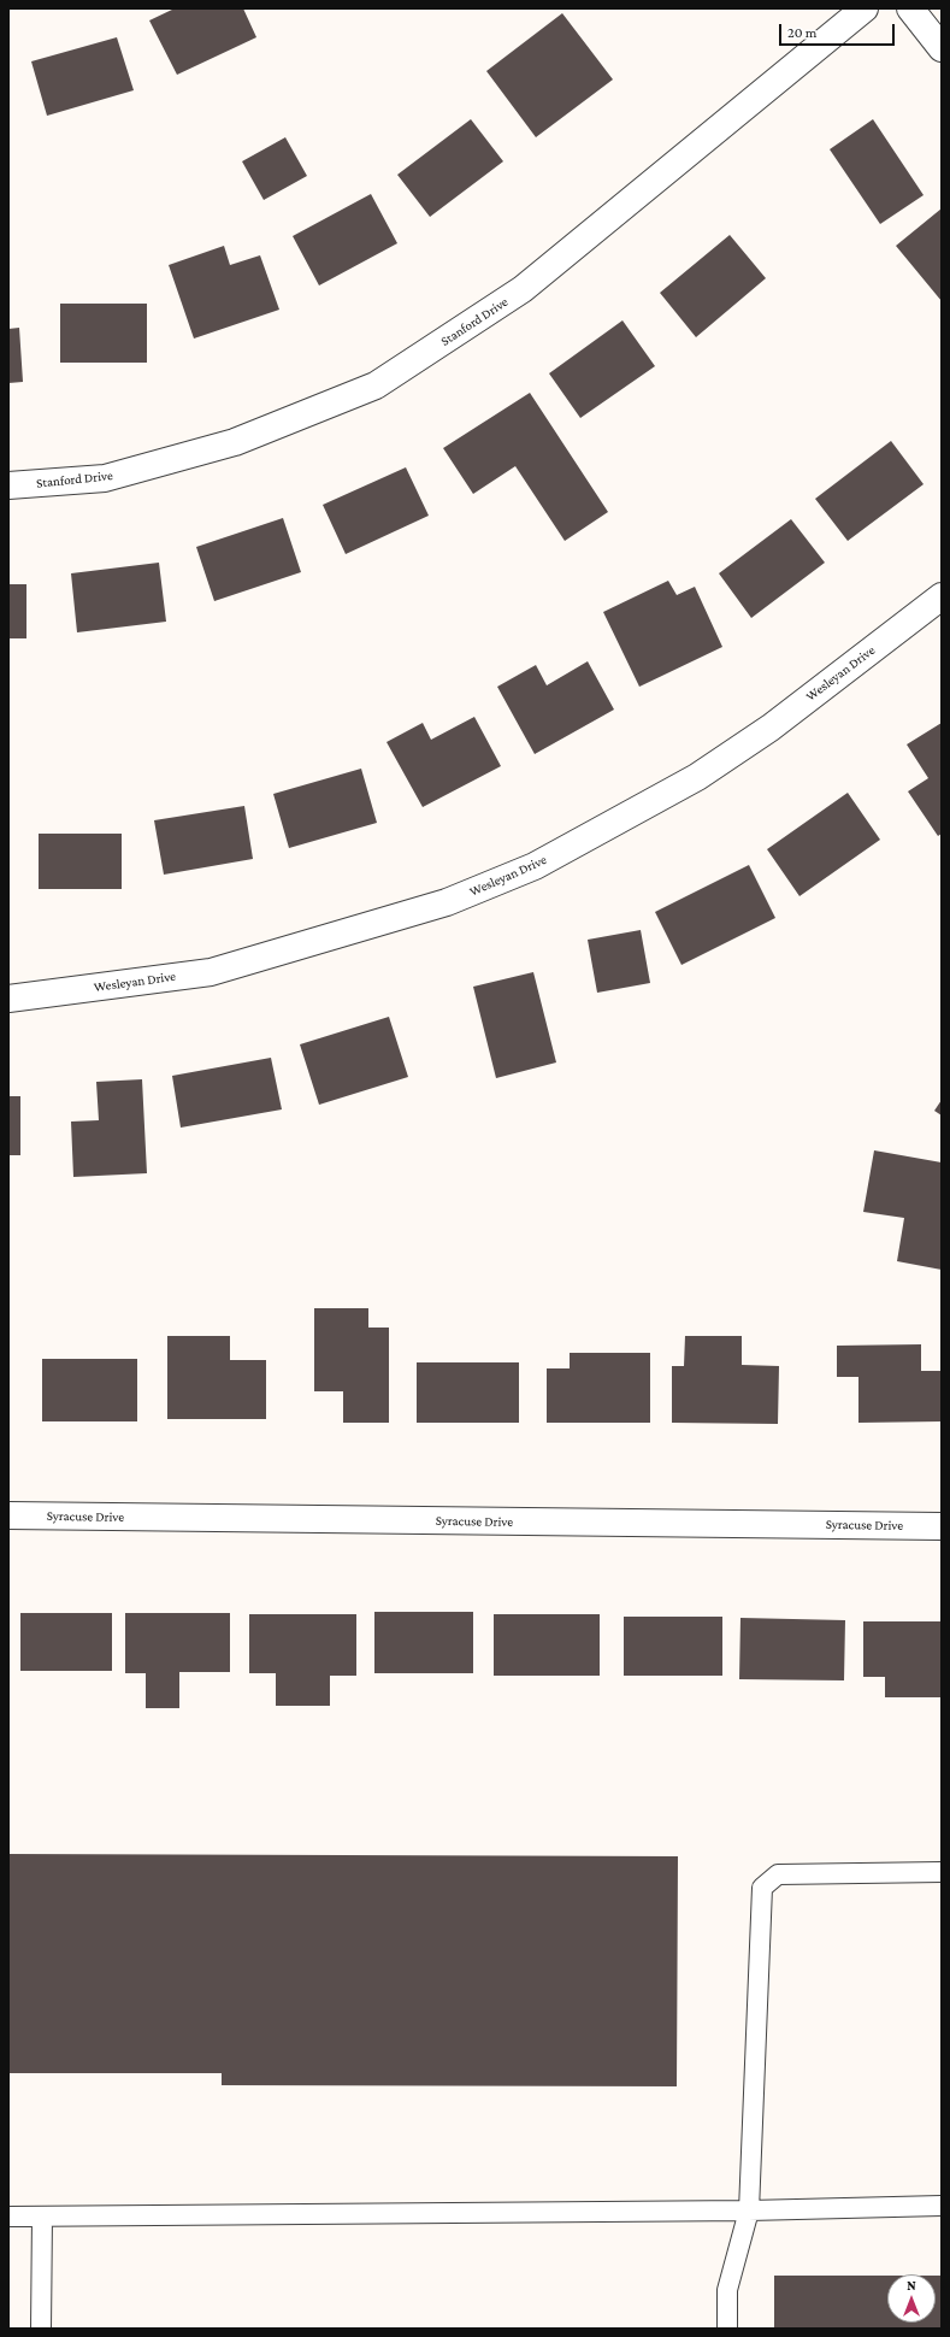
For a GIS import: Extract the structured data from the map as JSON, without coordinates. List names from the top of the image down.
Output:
{
  "streets": {
    "street": ["Stanford Drive", "Wesleyan Drive", "Syracuse Drive"]
  },
  "scale_bar": "20 m",
  "north": "top"
}
